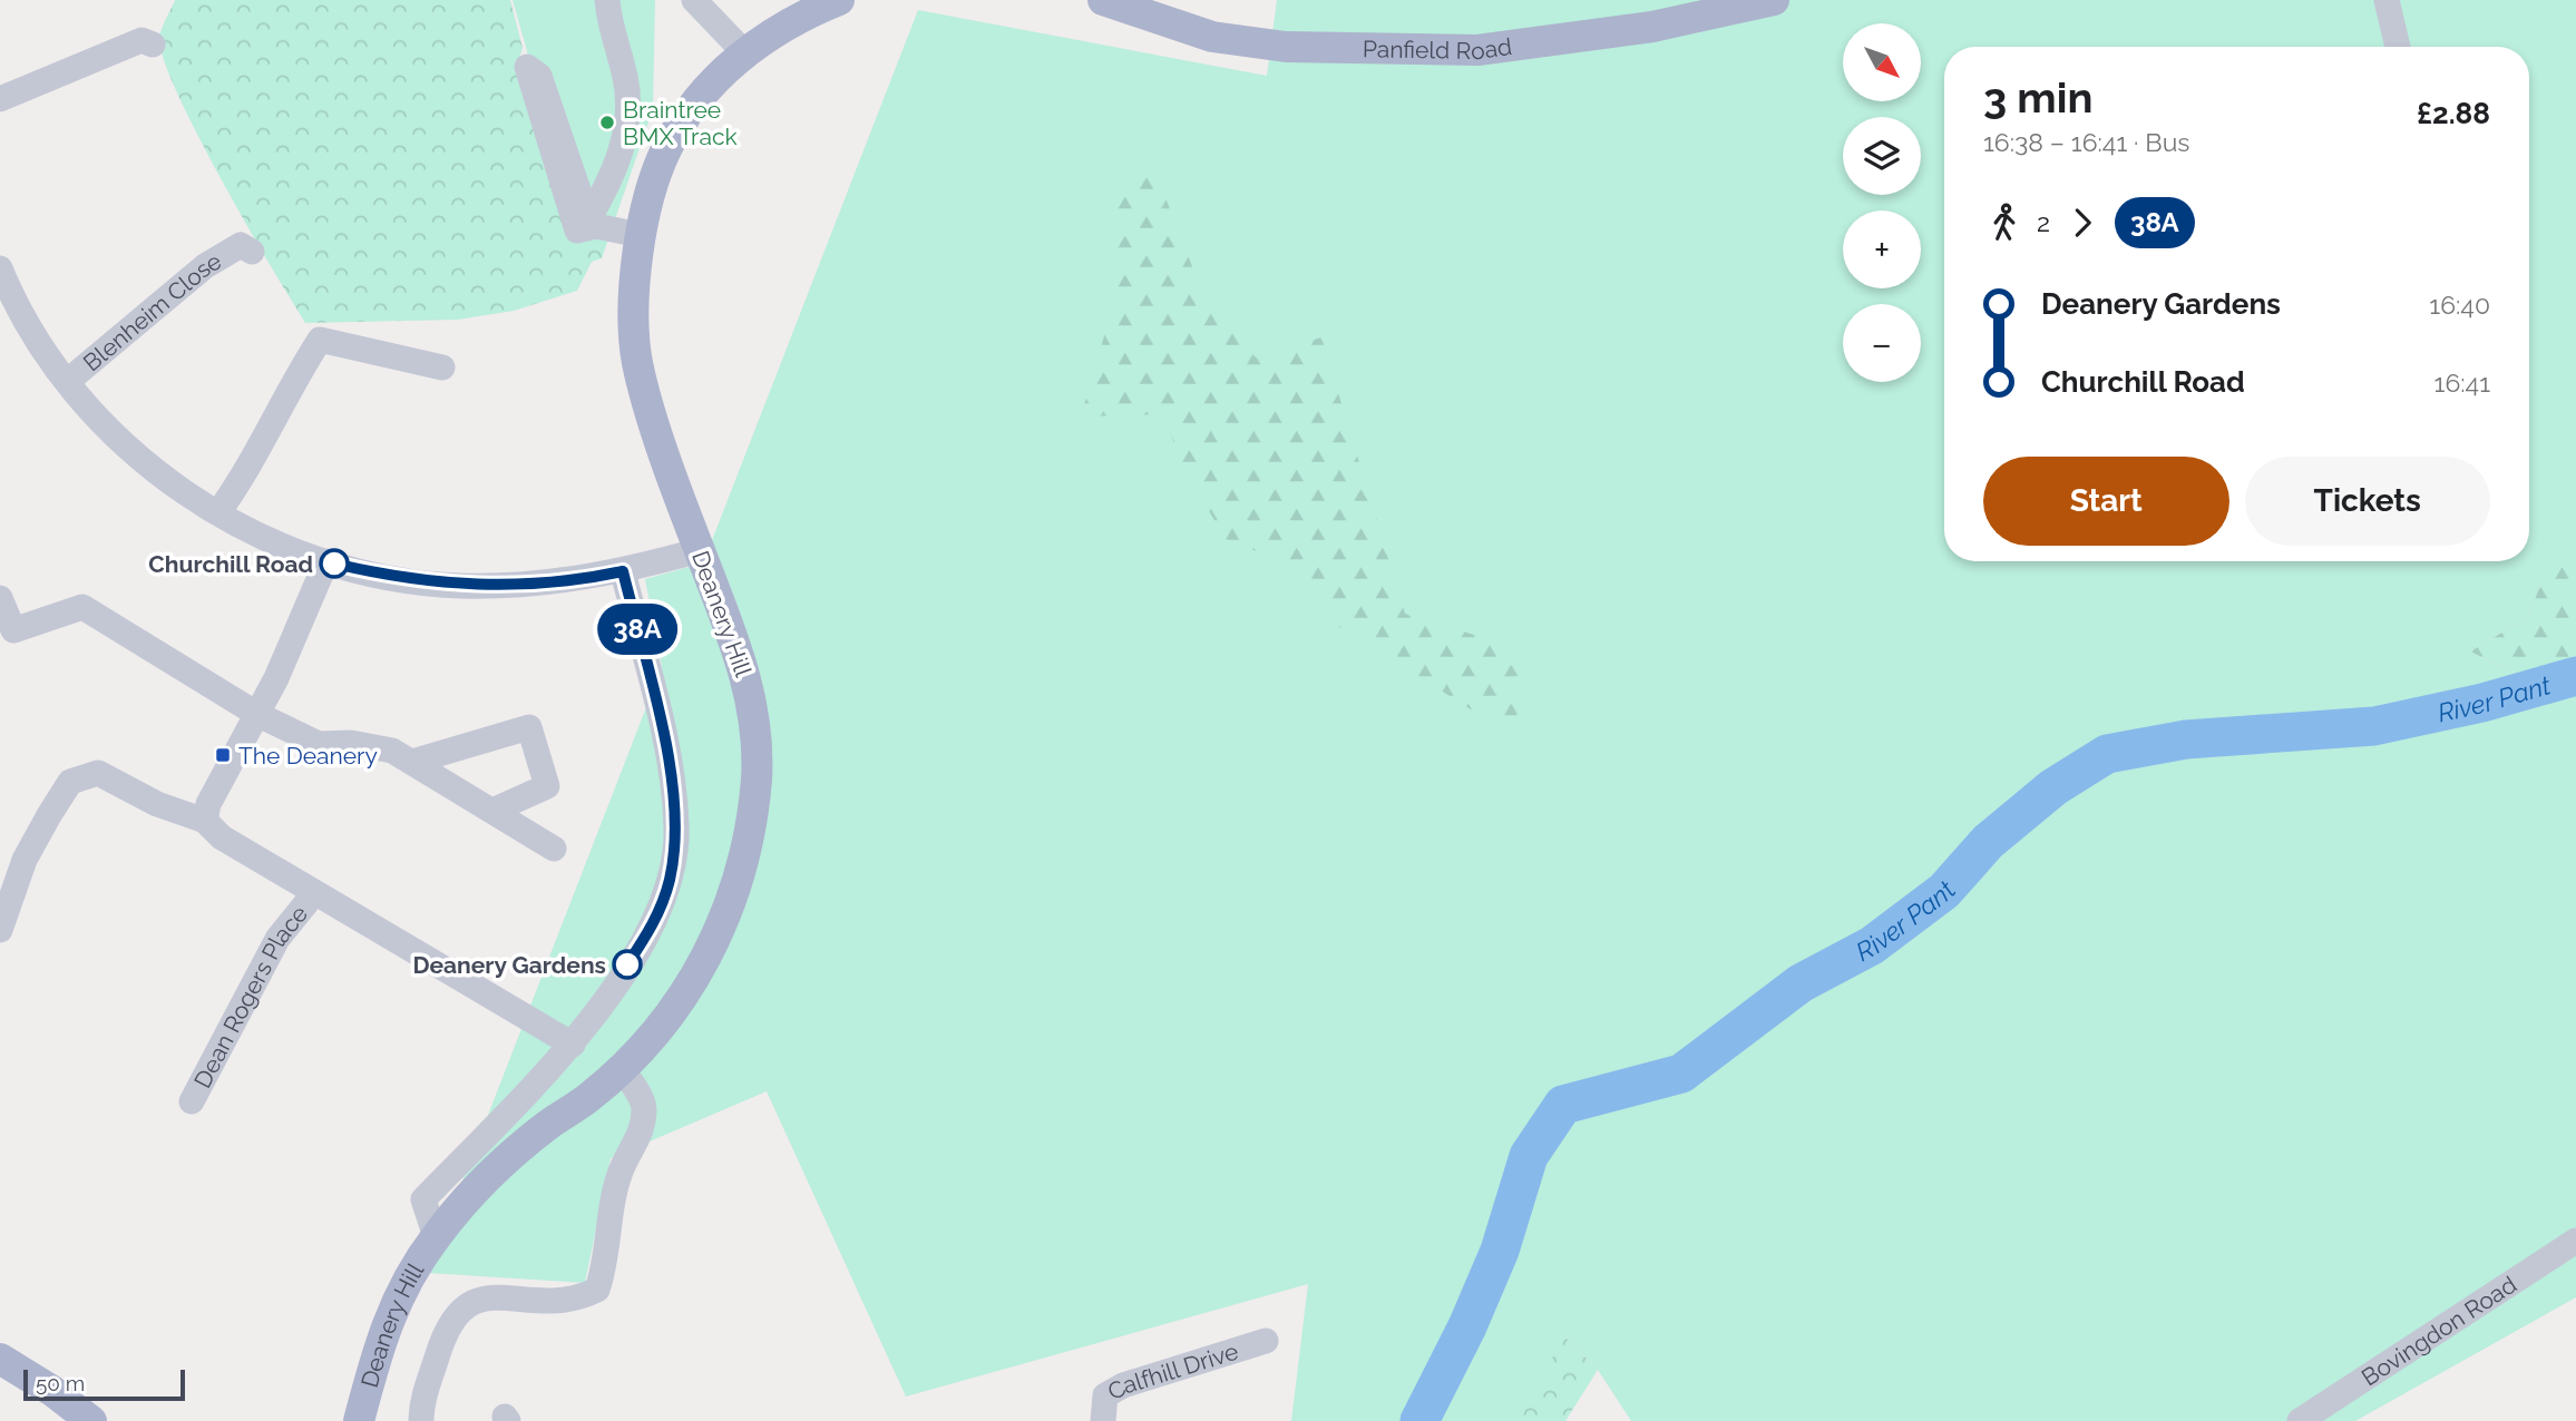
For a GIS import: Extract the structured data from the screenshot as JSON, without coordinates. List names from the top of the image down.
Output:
{
  "streets": {
    "main road": ["Panfield Road", "Deanery Hill"],
    "street": [
      "Blenheim Close",
      "Dean Rogers Place",
      "Bovingdon Road",
      "Calfhill Drive"
    ]
  },
  "water": ["River Pant"],
  "places": {
    "other": ["Braintree BMX Track", "Churchill Road", "Deanery Gardens"],
    "transit": ["The Deanery"]
  },
  "lines": ["bus line 38A"],
  "scale_bar": "50 m",
  "north": "bottom right",
  "page": {
    "on_map": "38A",
    "map_buttons": ["+", "−"],
    "heading": ["3 min", "16:38 – 16:41 · Bus", "£2.88"],
    "legs": ["2", "38A"],
    "list": [
      {
        "name": "Deanery Gardens",
        "value": "16:40"
      },
      {
        "name": "Churchill Road",
        "value": "16:41"
      }
    ],
    "buttons": ["Start", "Tickets"],
    "scale": "50 m"
  }
}
